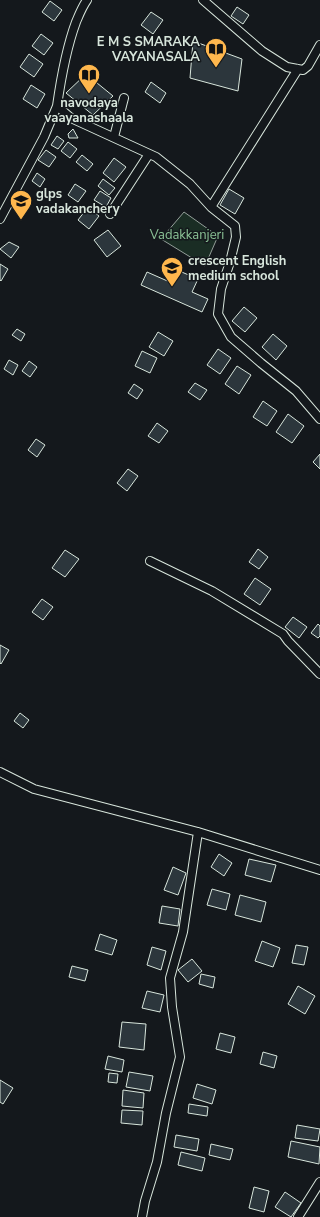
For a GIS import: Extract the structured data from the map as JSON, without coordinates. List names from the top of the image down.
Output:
{
  "parks": ["Vadakkanjeri"],
  "places": {
    "library": ["E M S SMARAKA VAYANASALA", "navodaya vaayanashaala"],
    "school or university": ["glps vadakanchery", "crescent English medium school"]
  }
}
